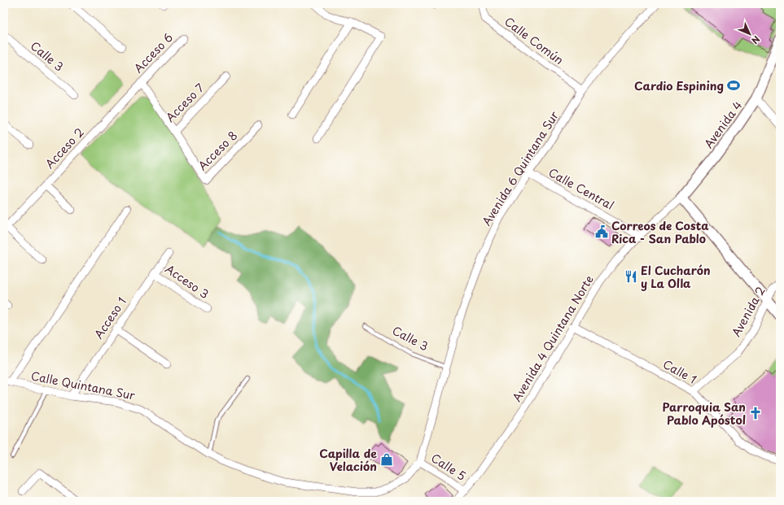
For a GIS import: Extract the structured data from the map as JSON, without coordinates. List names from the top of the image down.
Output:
{
  "streets": {
    "main road": ["Avenida 4"],
    "street": [
      "Calle Común",
      "Acceso 6",
      "Calle 3",
      "Acceso 7",
      "Acceso 2",
      "Acceso 8",
      "Avenida 6 Quintana Sur",
      "Calle Central",
      "Acceso 3",
      "Avenida 2",
      "Acceso 1",
      "Avenida 4 Quintana Norte",
      "Calle 1",
      "Calle Quintana Sur",
      "Calle 5"
    ]
  },
  "crossings": [
    ["Calle Común", "Avenida 6 Quintana Sur"],
    ["Acceso 6", "Acceso 7"],
    ["Acceso 6", "Acceso 2"],
    ["Calle 3", "Avenida 6 Quintana Sur"],
    ["Acceso 7", "Acceso 2"],
    ["Acceso 7", "Acceso 8"],
    ["Avenida 4", "Avenida 4 Quintana Norte"],
    ["Avenida 6 Quintana Sur", "Calle Central"],
    ["Avenida 6 Quintana Sur", "Calle Quintana Sur"],
    ["Avenida 6 Quintana Sur", "Calle 5"],
    ["Calle Central", "Avenida 4 Quintana Norte"],
    ["Acceso 3", "Acceso 1"],
    ["Avenida 2", "Calle 1"],
    ["Acceso 1", "Calle Quintana Sur"],
    ["Avenida 4 Quintana Norte", "Calle 1"],
    ["Avenida 4 Quintana Norte", "Calle 5"],
    ["Calle Quintana Sur", "Calle 5"]
  ],
  "places": {
    "sports": ["Cardio Espining"],
    "public building": ["Correos de Costa Rica - San Pablo"],
    "restaurant": ["El Cucharón y La Olla"],
    "church": ["Parroquia San Pablo Apóstol"],
    "shop": ["Capilla de Velación"]
  },
  "north": "bottom right"
}
